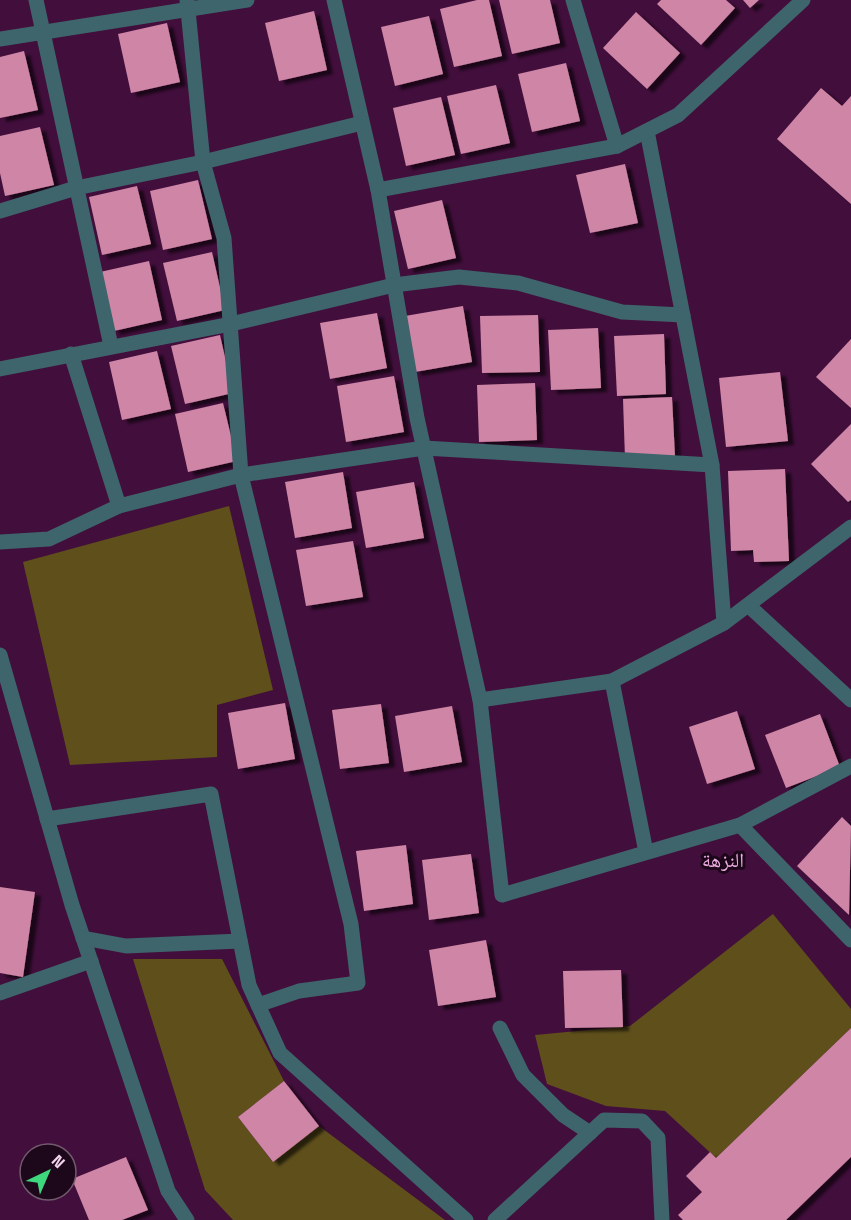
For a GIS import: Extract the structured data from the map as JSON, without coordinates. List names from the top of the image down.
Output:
{
  "districts": ["النزهة"],
  "north": "top right"
}
